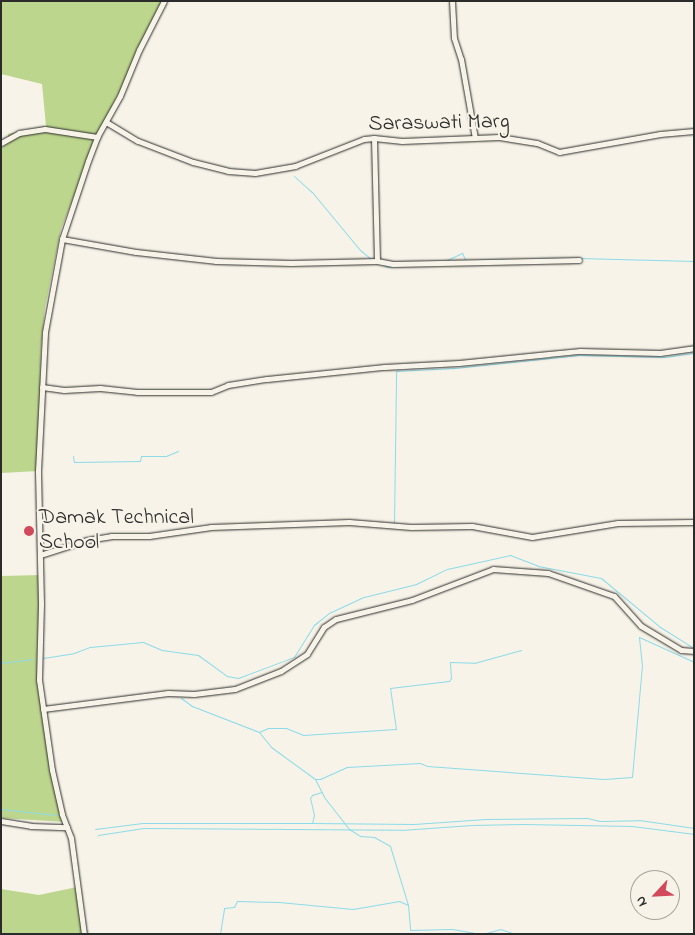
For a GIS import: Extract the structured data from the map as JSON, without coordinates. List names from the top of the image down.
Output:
{
  "streets": {
    "street": ["Saraswati Marg"]
  },
  "places": ["Damak Technical School"],
  "north": "bottom left"
}
